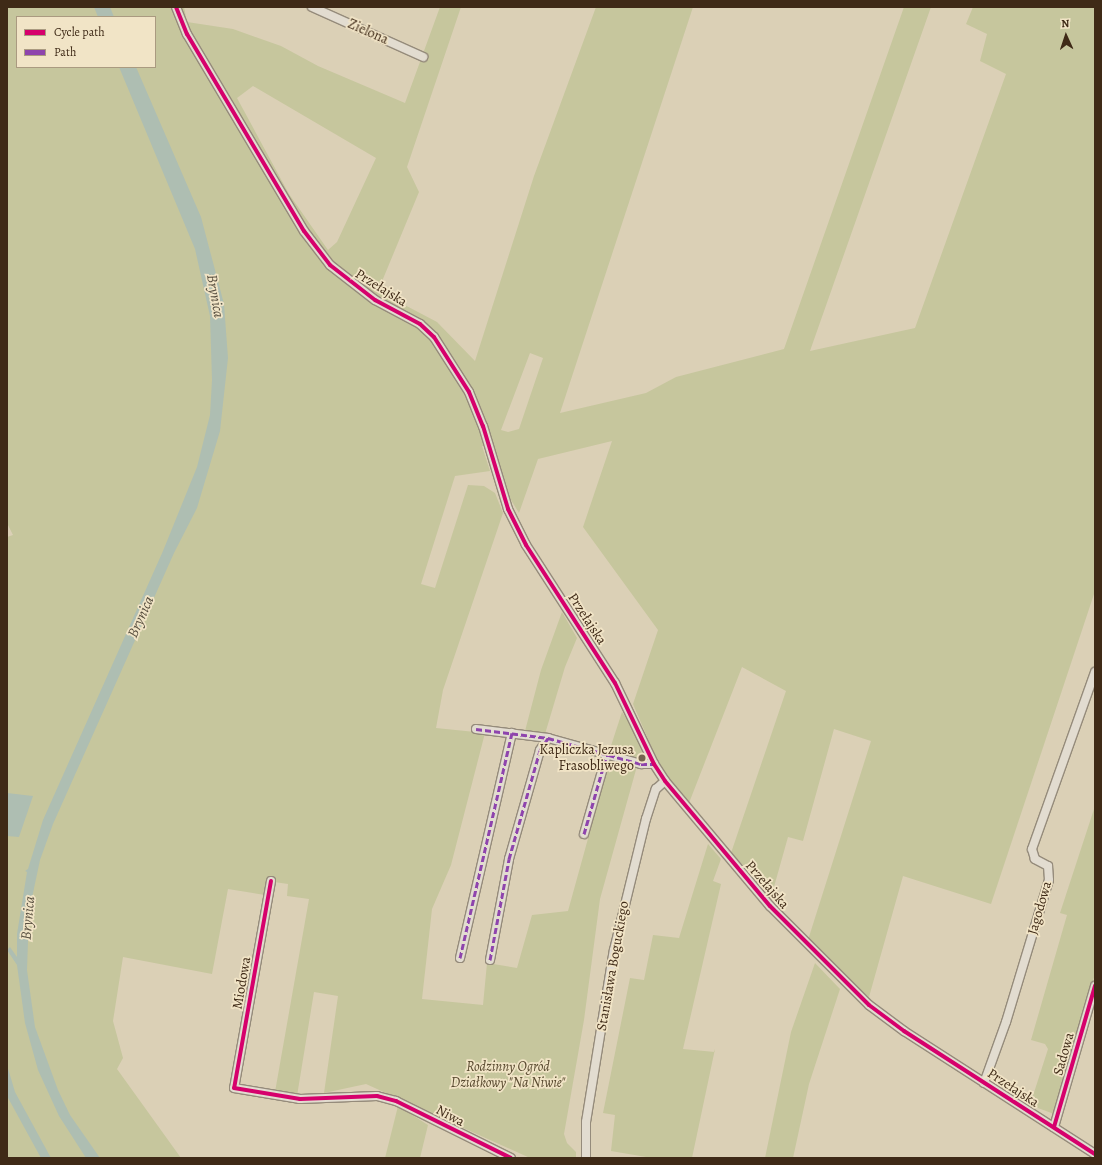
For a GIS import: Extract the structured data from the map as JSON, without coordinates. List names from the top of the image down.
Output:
{
  "streets": {
    "street": [
      "Zielona",
      "Przełajska",
      "Jagodowa",
      "Stanisława Boguckiego",
      "Miodowa",
      "Sadowa",
      "Niwa"
    ]
  },
  "crossings": [
    ["Przełajska", "Jagodowa"],
    ["Przełajska", "Stanisława Boguckiego"],
    ["Przełajska", "Sadowa"],
    ["Miodowa", "Niwa"]
  ],
  "water": ["Brynica"],
  "parks": ["Rodzinny Ogród Działkowy \"Na Niwie\""],
  "places": ["Kapliczka Jezusa Frasobliwego"],
  "legend": ["Cycle path", "Path"],
  "north": "top"
}
